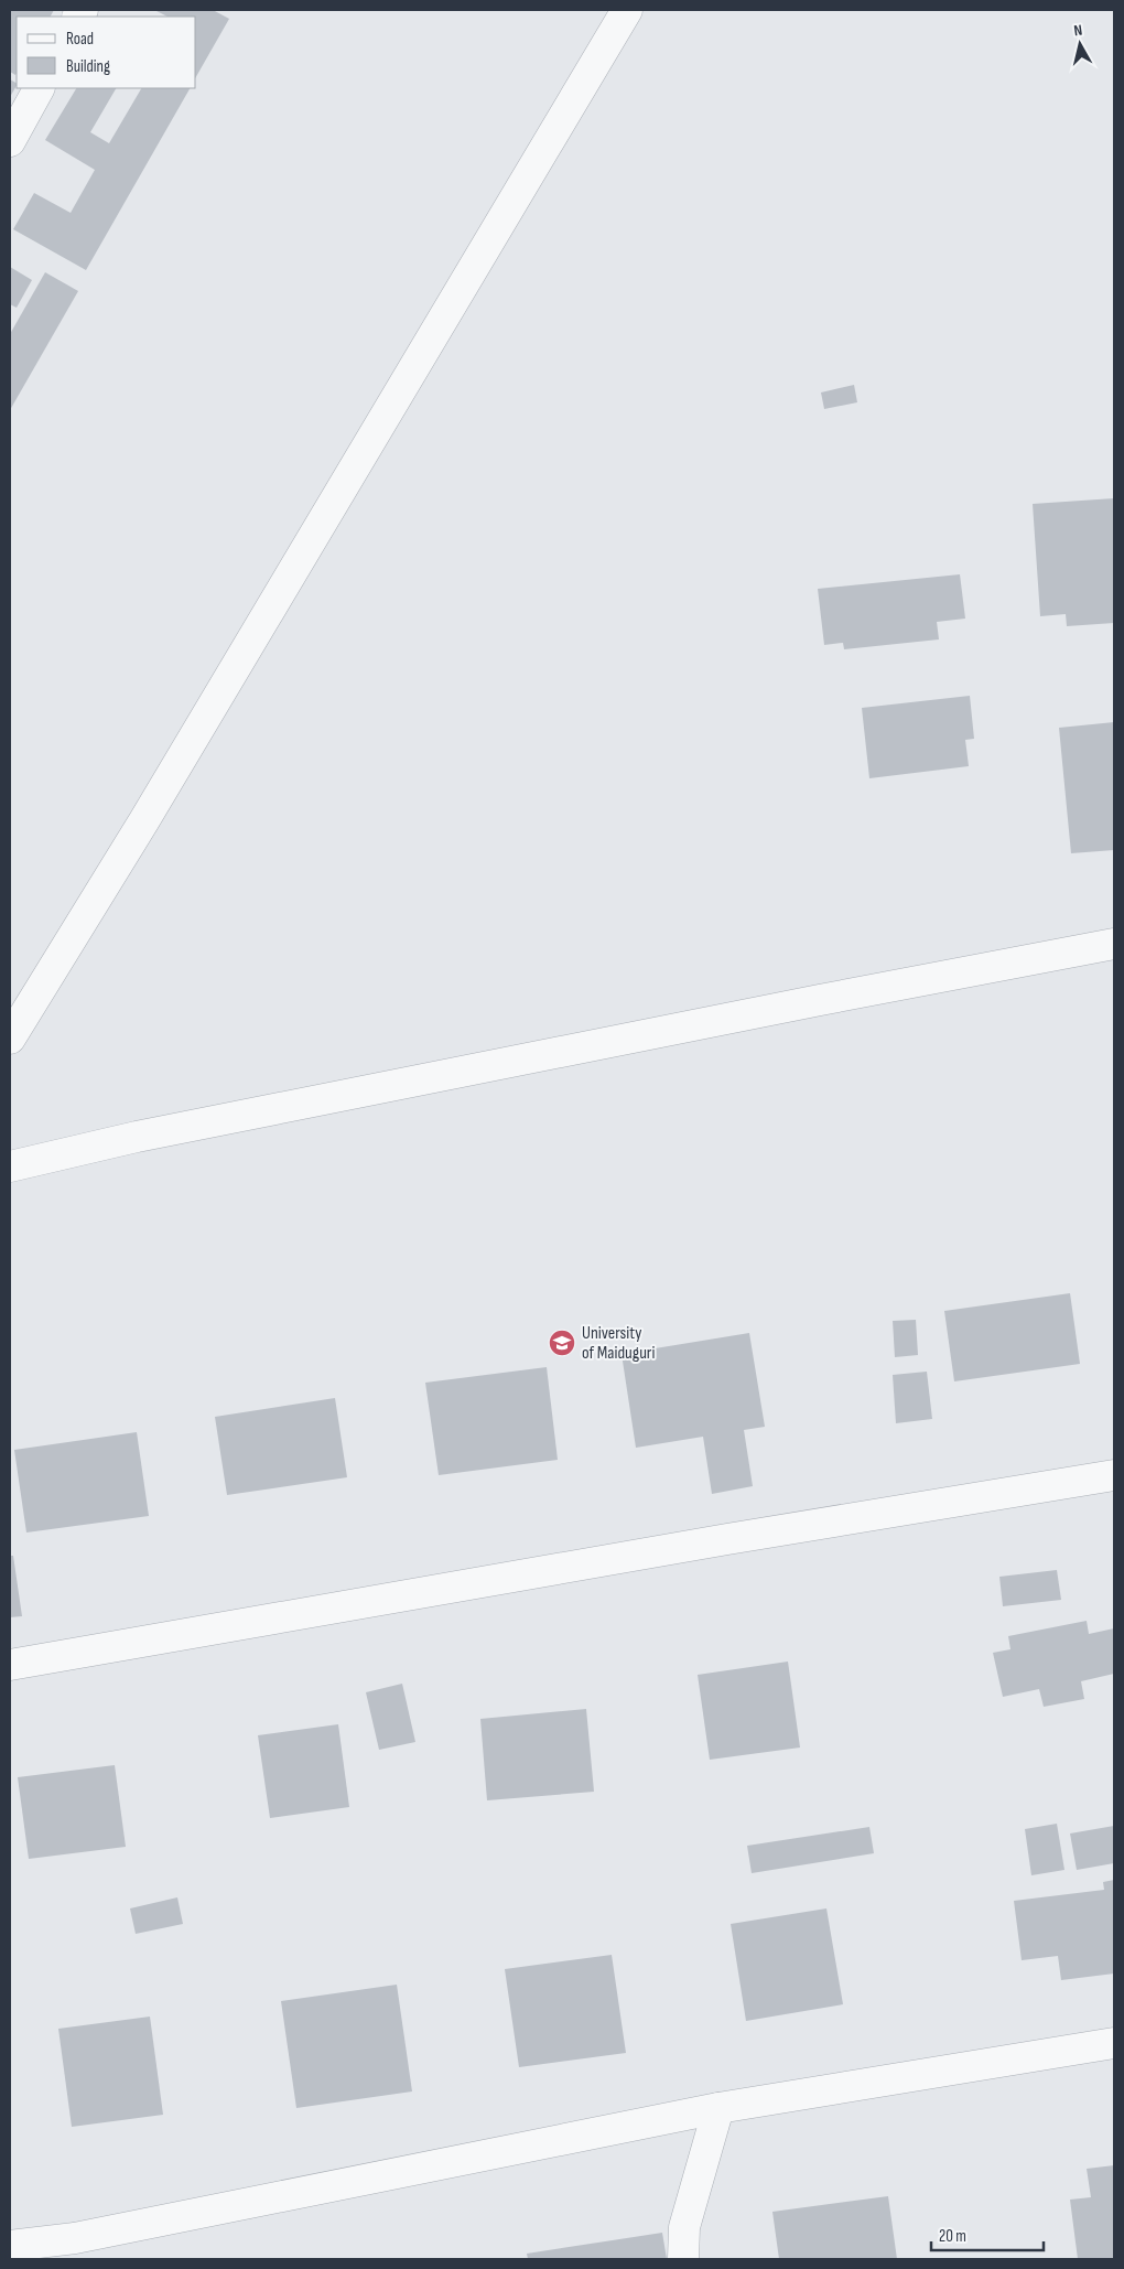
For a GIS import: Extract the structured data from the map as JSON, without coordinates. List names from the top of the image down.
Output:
{
  "places": {
    "school or university": ["University of Maiduguri"]
  },
  "legend": ["Road", "Building"],
  "scale_bar": "20 m",
  "north": "top"
}
